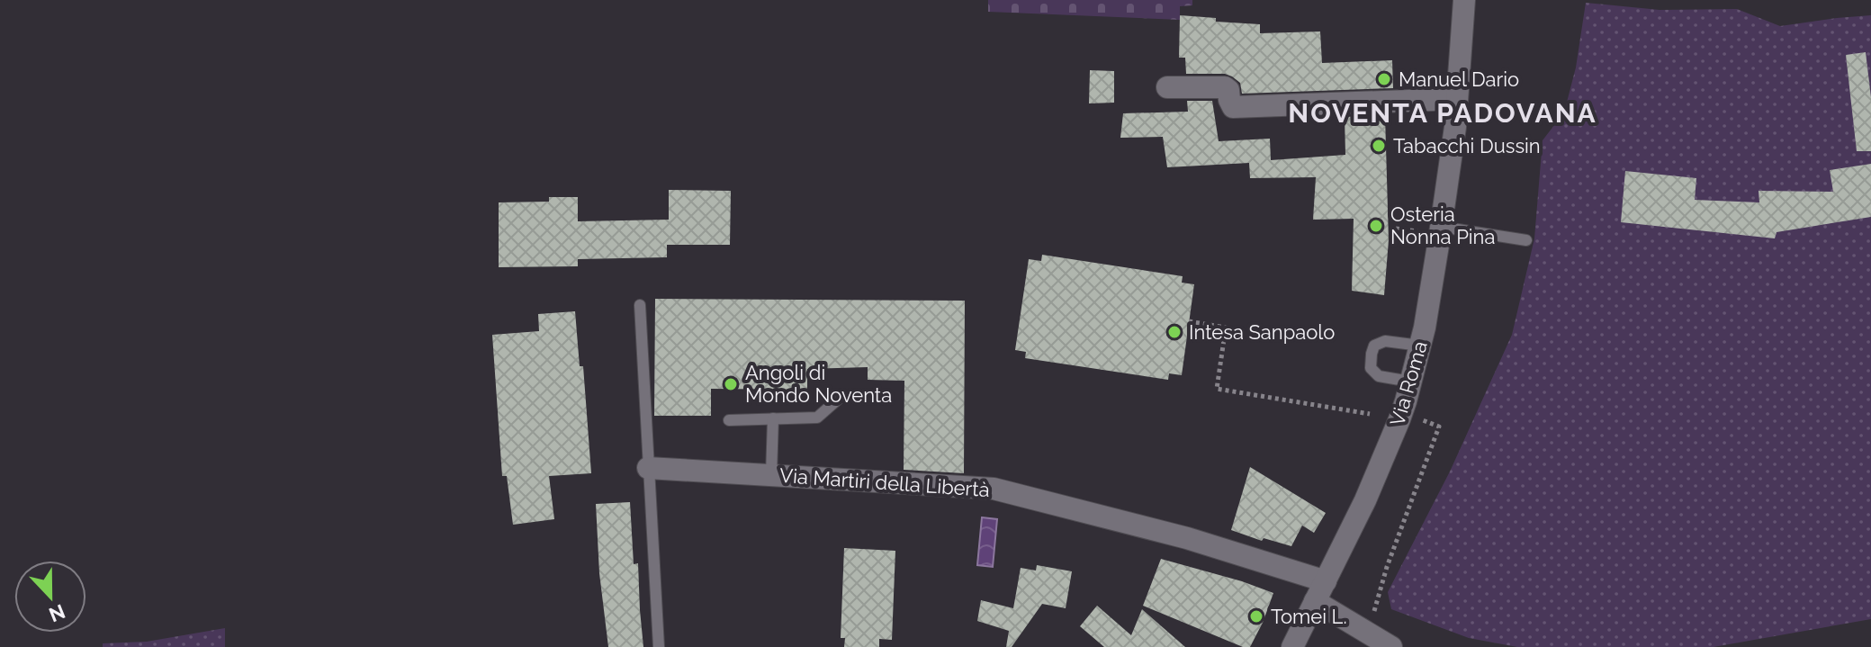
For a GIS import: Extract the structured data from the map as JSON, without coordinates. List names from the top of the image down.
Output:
{
  "streets": {
    "street": ["Via Roma", "Via Martiri della Libertà"]
  },
  "crossings": [
    ["Via Roma", "Via Martiri della Libertà"]
  ],
  "districts": ["NOVENTA PADOVANA"],
  "places": [
    "Manuel Dario",
    "Tabacchi Dussin",
    "Osteria Nonna Pina",
    "Intesa Sanpaolo",
    "Angoli di Mondo Noventa",
    "Tomei L."
  ],
  "north": "bottom"
}
